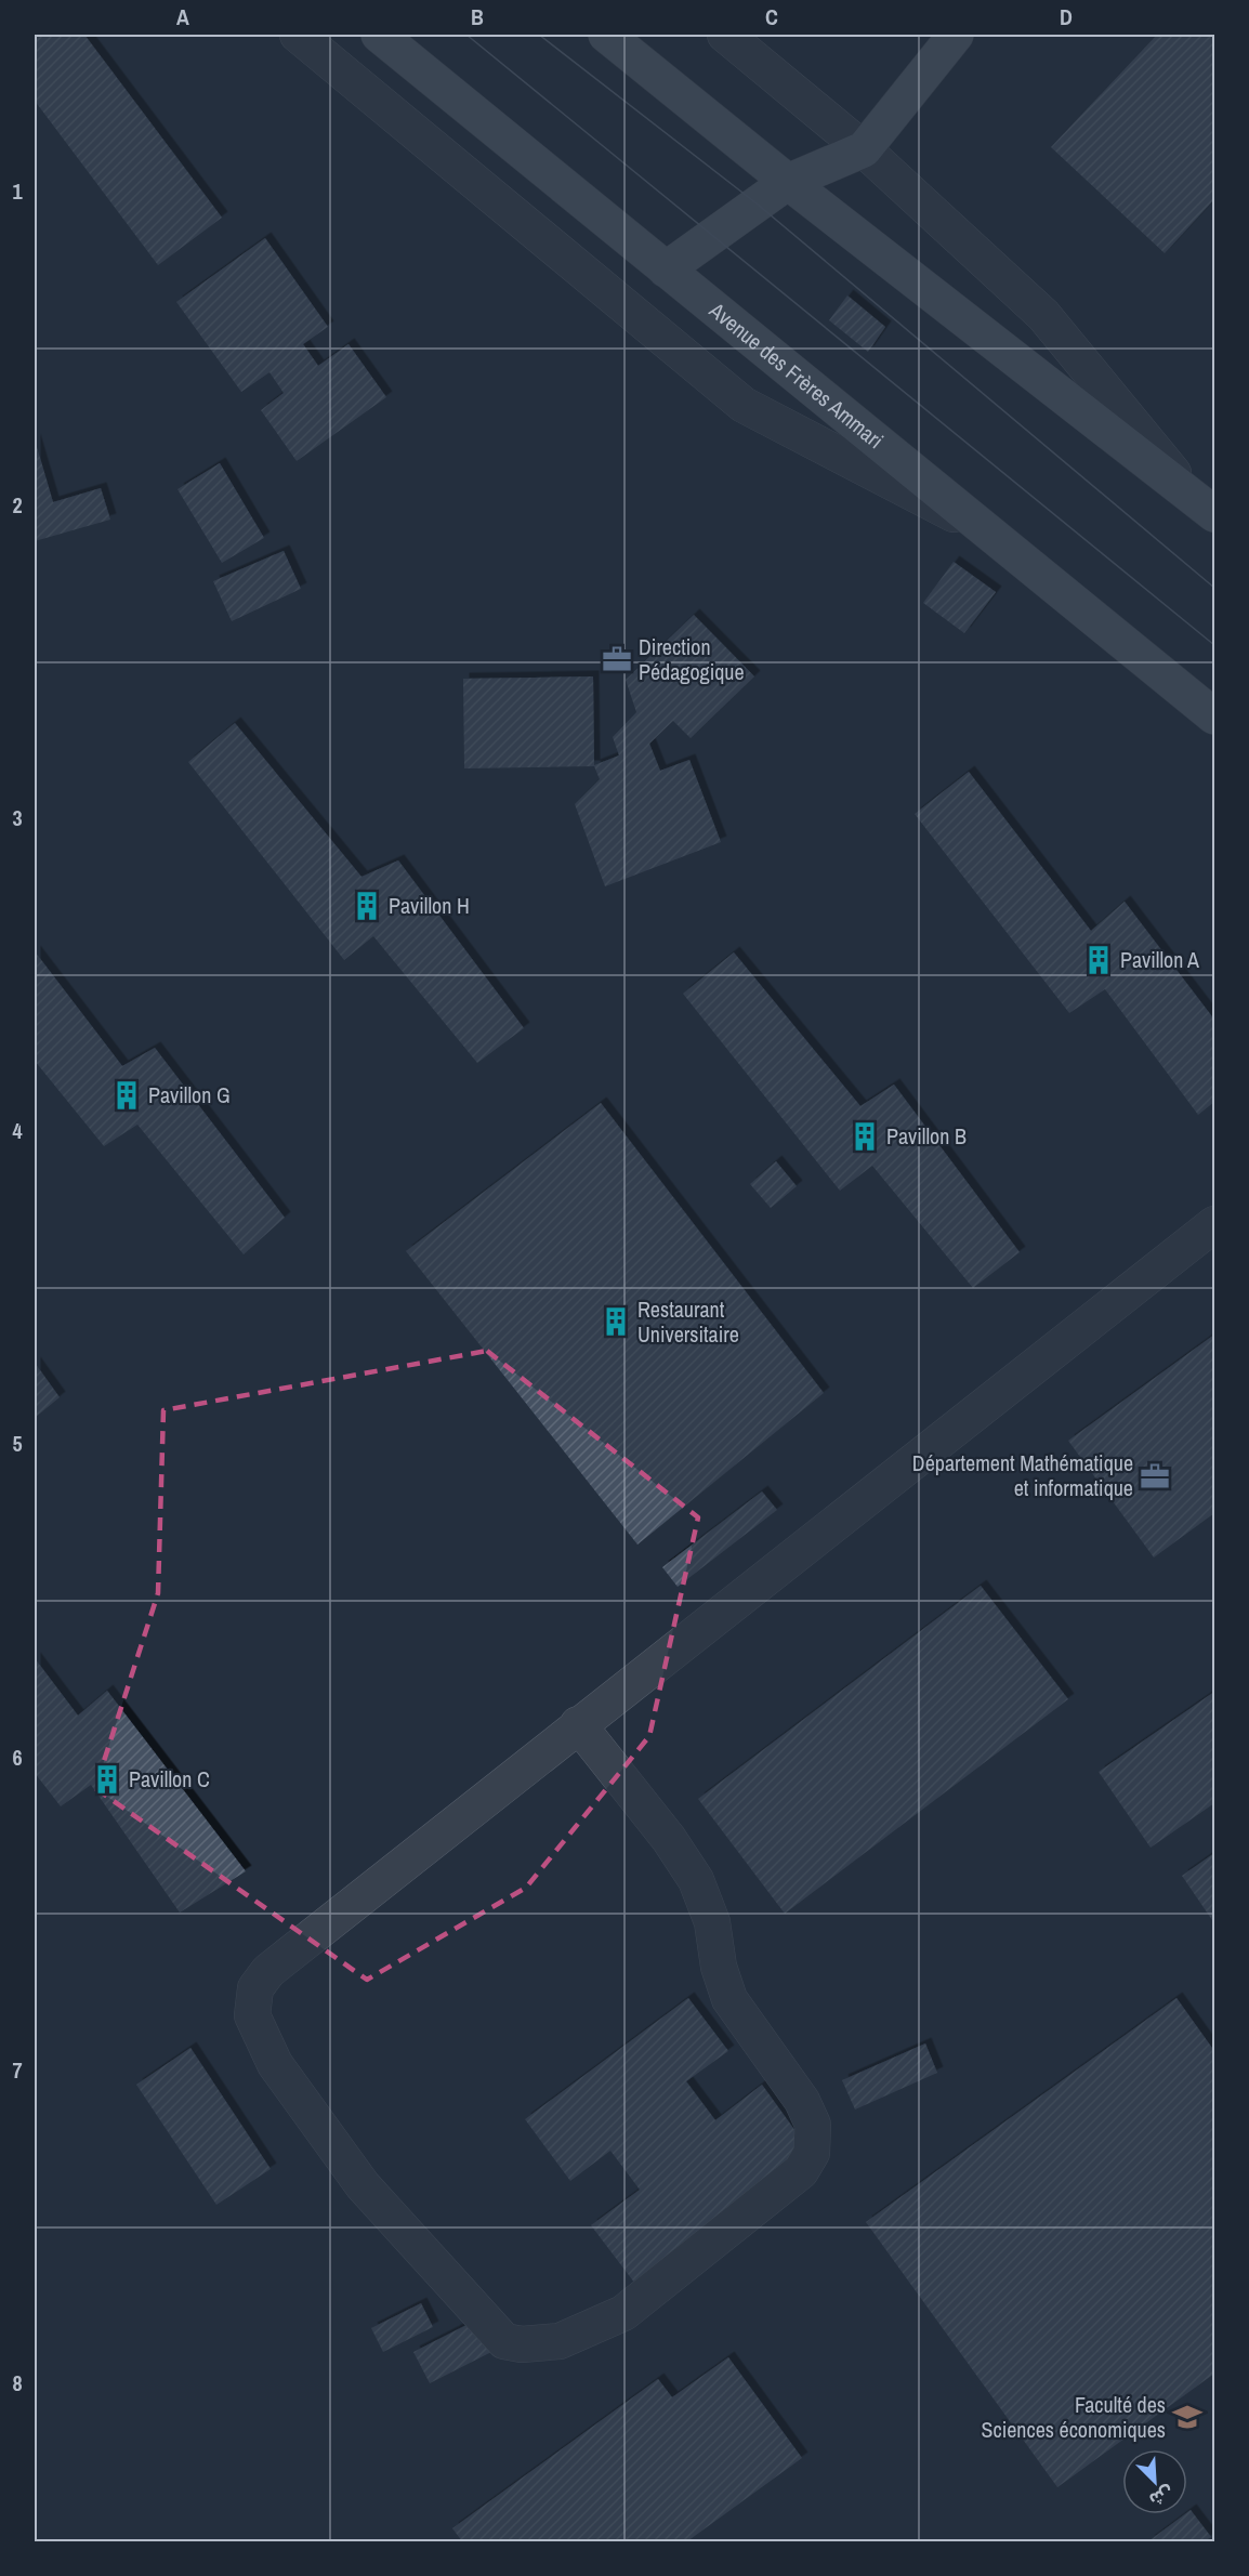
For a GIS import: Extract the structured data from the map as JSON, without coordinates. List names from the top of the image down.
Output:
{
  "streets": {
    "main road": ["Avenue des Frères Ammari"]
  },
  "places": {
    "office": ["Direction Pédagogique", "Département Mathématique et informatique"],
    "building": [
      "Pavillon H",
      "Pavillon A",
      "Pavillon G",
      "Pavillon B",
      "Restaurant Universitaire",
      "Pavillon C"
    ],
    "school or university": ["Faculté des Sciences économiques"]
  },
  "north": "bottom right",
  "grid": {
    "columns": [
      "A",
      "B",
      "C",
      "D"
    ],
    "rows": [
      "1",
      "2",
      "3",
      "4",
      "5",
      "6",
      "7",
      "8"
    ]
  }
}
